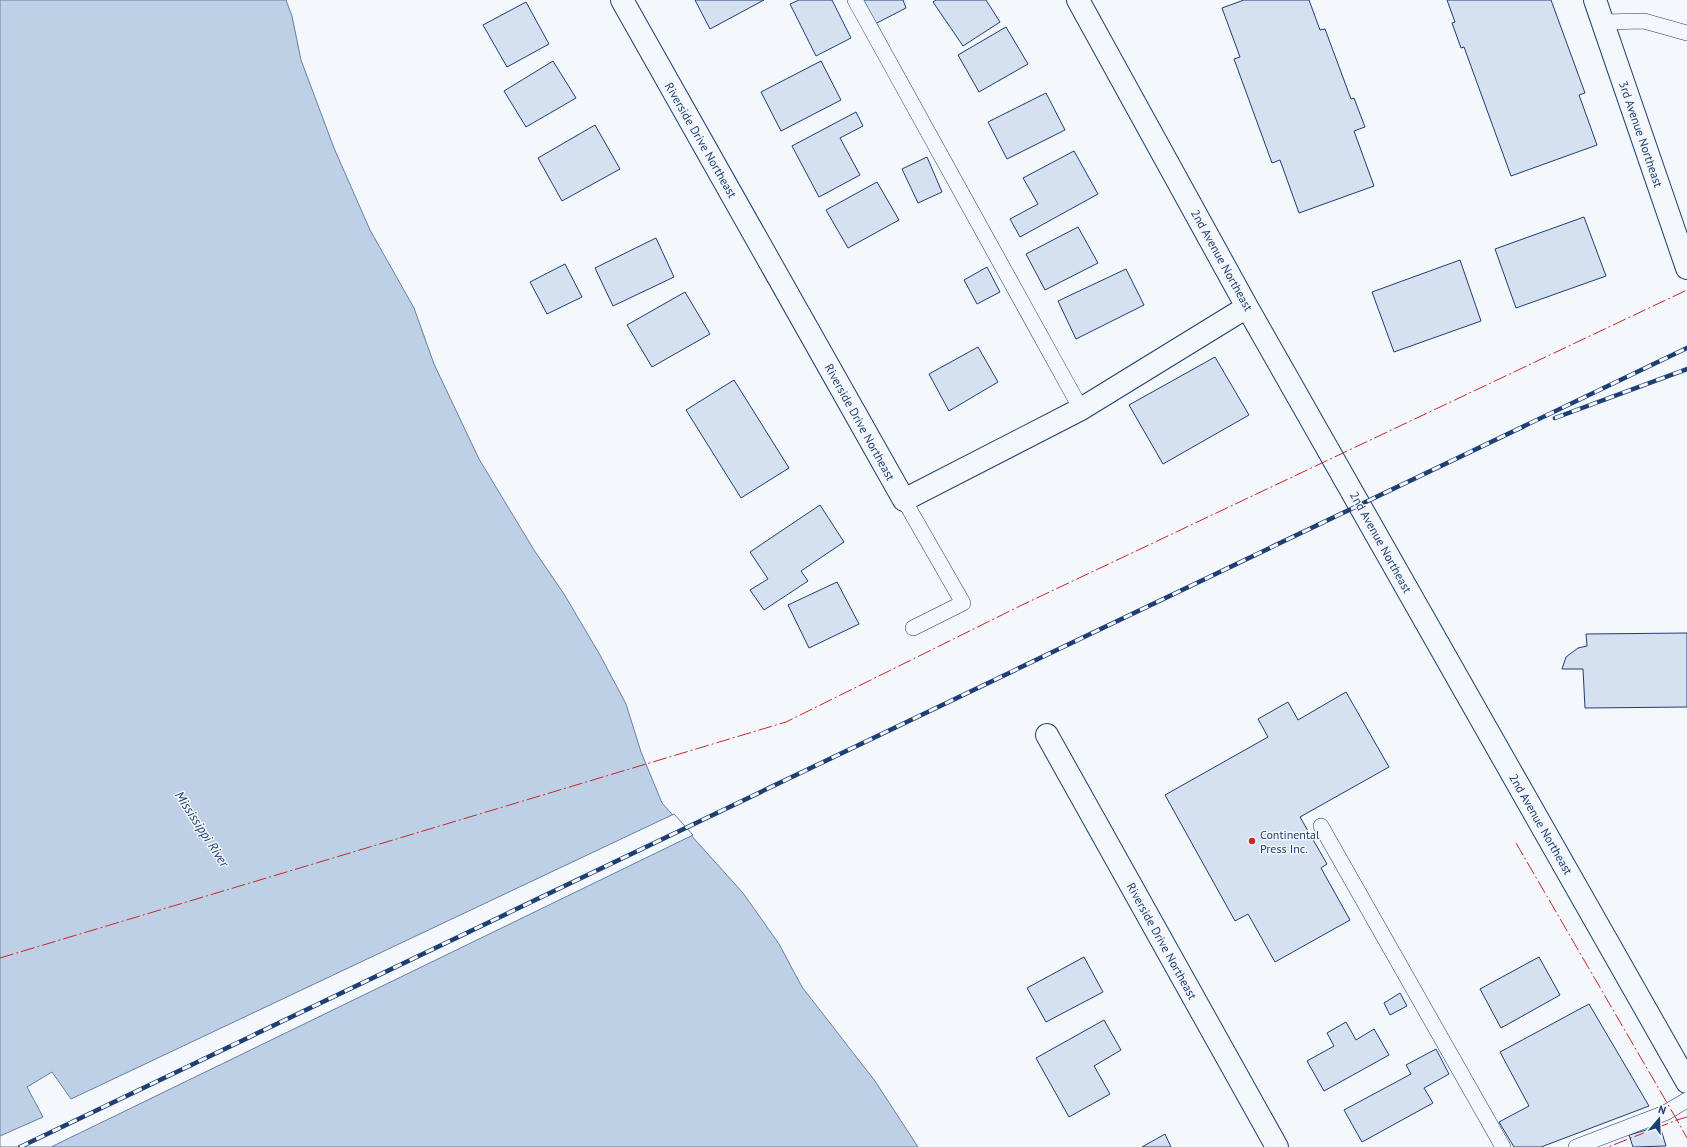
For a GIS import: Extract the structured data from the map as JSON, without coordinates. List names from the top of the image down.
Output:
{
  "streets": {
    "street": ["3rd Avenue Northeast", "Riverside Drive Northeast", "2nd Avenue Northeast"]
  },
  "water": ["Mississippi River"],
  "places": ["Continental Press Inc."],
  "north": "top"
}
